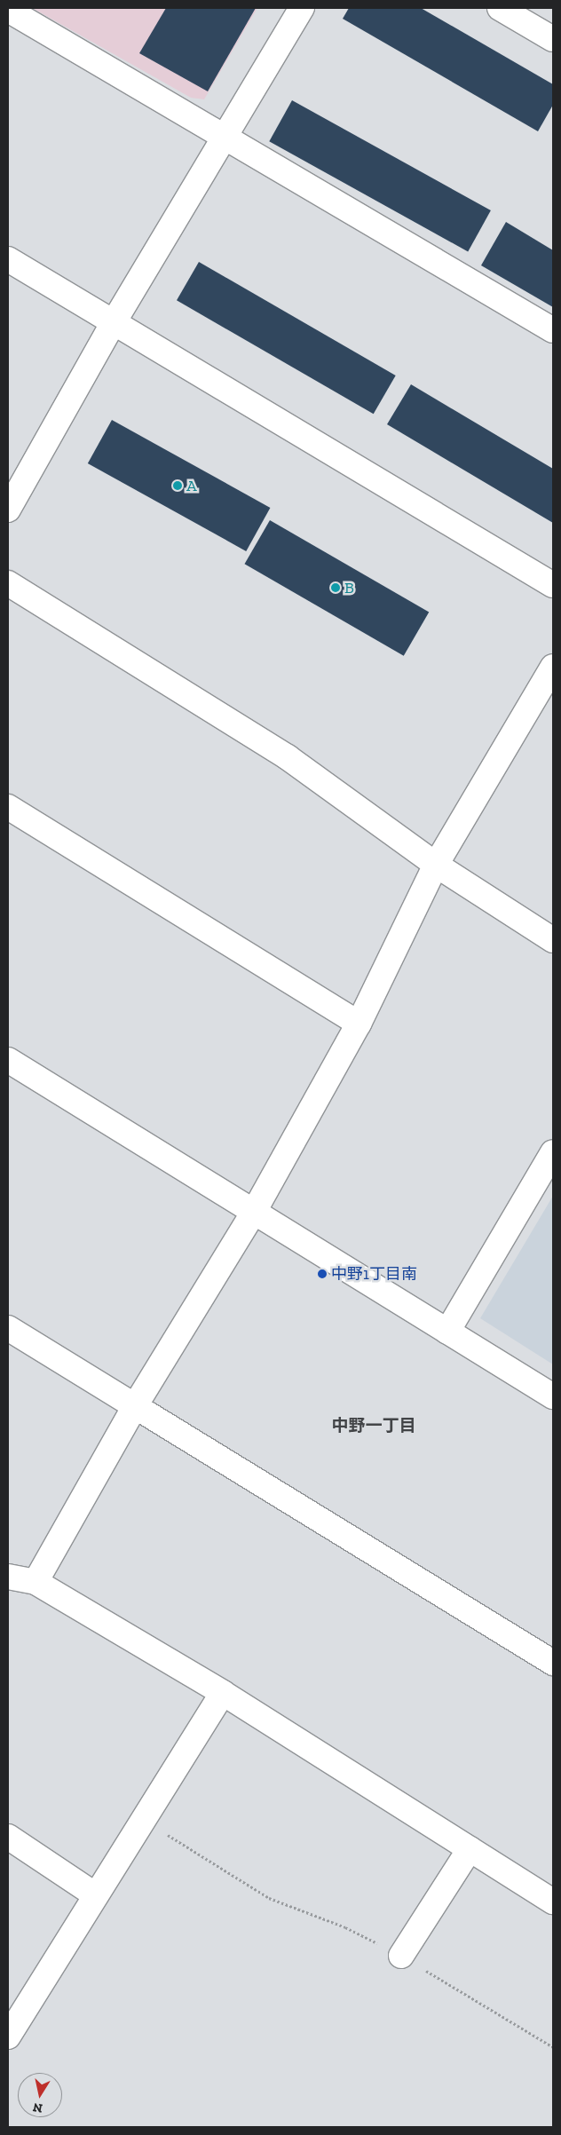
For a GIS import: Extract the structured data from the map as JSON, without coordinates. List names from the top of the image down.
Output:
{
  "districts": ["中野一丁目"],
  "places": ["A", "B", "中野1丁目南"],
  "north": "bottom"
}
